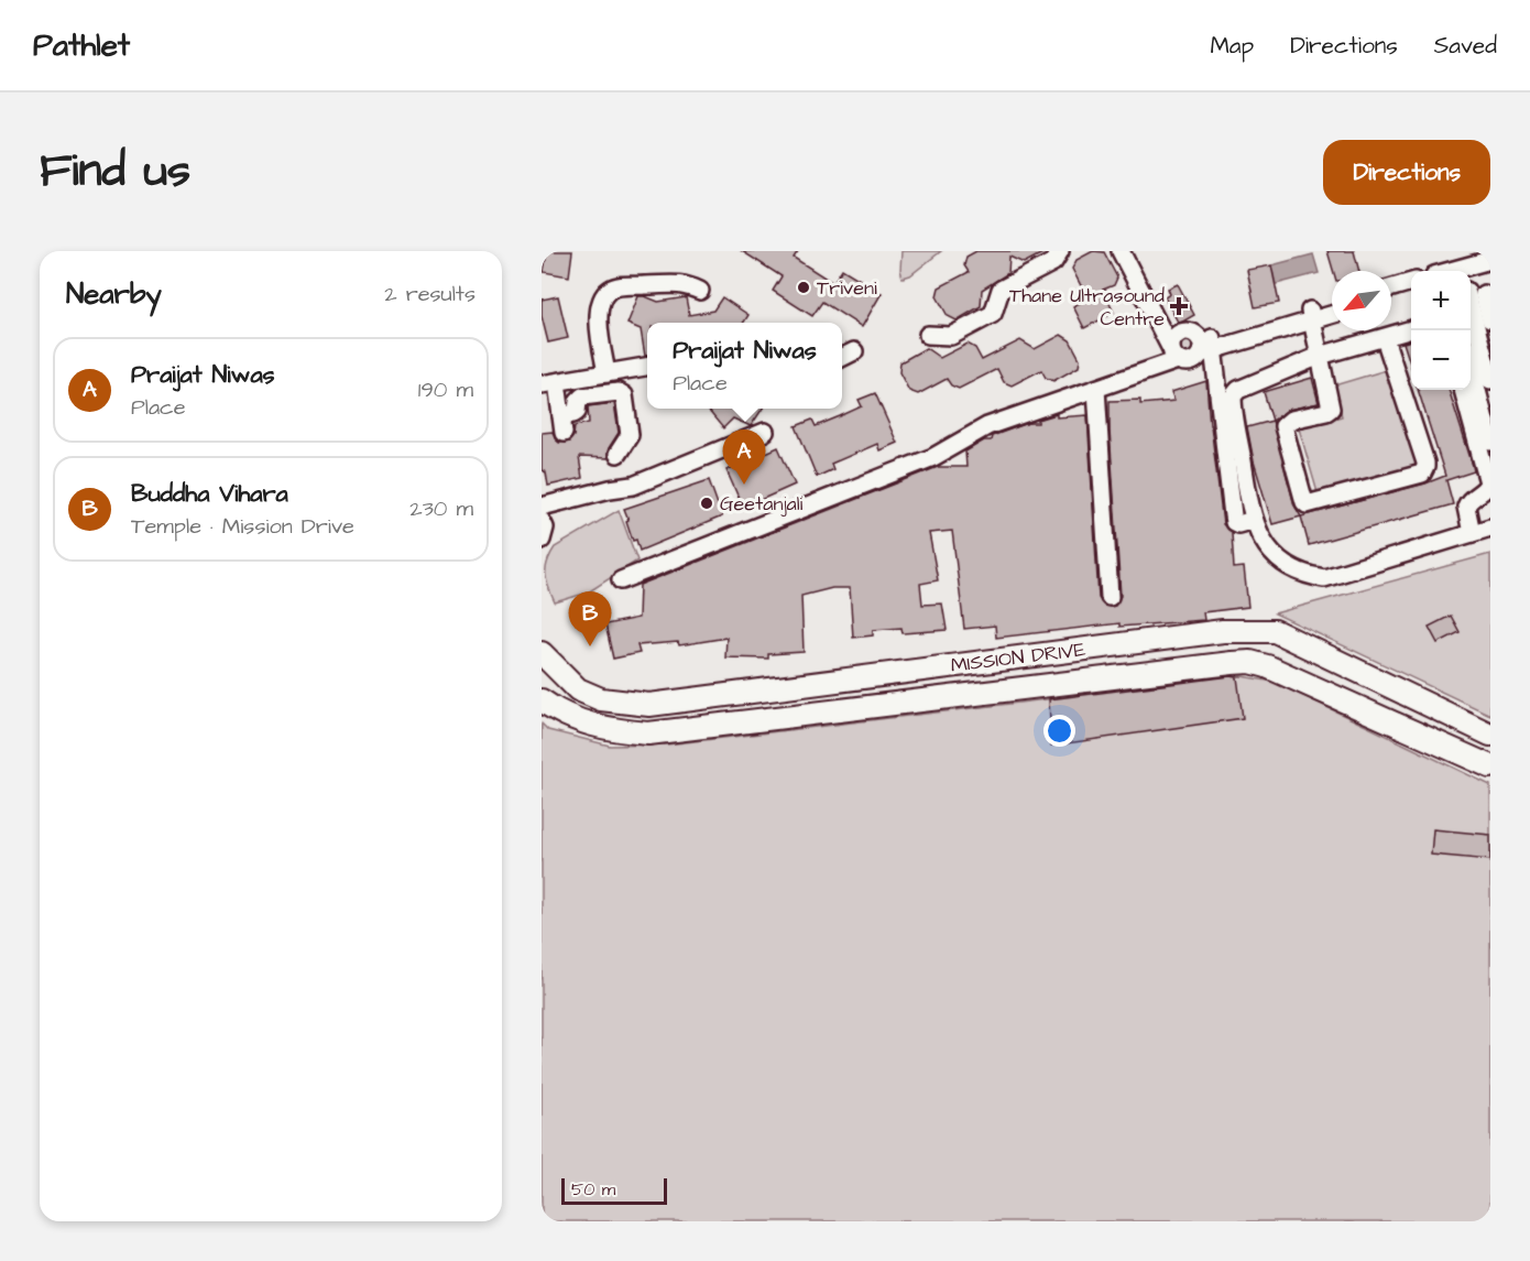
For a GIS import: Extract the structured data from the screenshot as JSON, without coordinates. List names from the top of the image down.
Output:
{
  "streets": {
    "street": ["MISSION DRIVE"]
  },
  "places": {
    "other": ["Triveni", "Geetanjali"],
    "health": ["Thane Ultrasound Centre"]
  },
  "scale_bar": "50 m",
  "north": "bottom left",
  "page": {
    "header": "Pathlet",
    "nav": ["Map", "Directions", "Saved"],
    "title": "Find us",
    "buttons": "Directions",
    "heading": ["Nearby", "2 results"],
    "map_buttons": ["+", "−"],
    "popup": ["Praijat Niwas", "Place"],
    "list": [
      {
        "mark": "A",
        "name": "Praijat Niwas",
        "note": "Place",
        "value": "190 m"
      },
      {
        "mark": "B",
        "name": "Buddha Vihara",
        "note": "Temple · Mission Drive",
        "value": "230 m"
      }
    ],
    "pins": ["A", "B"],
    "scale": "50 m"
  }
}
